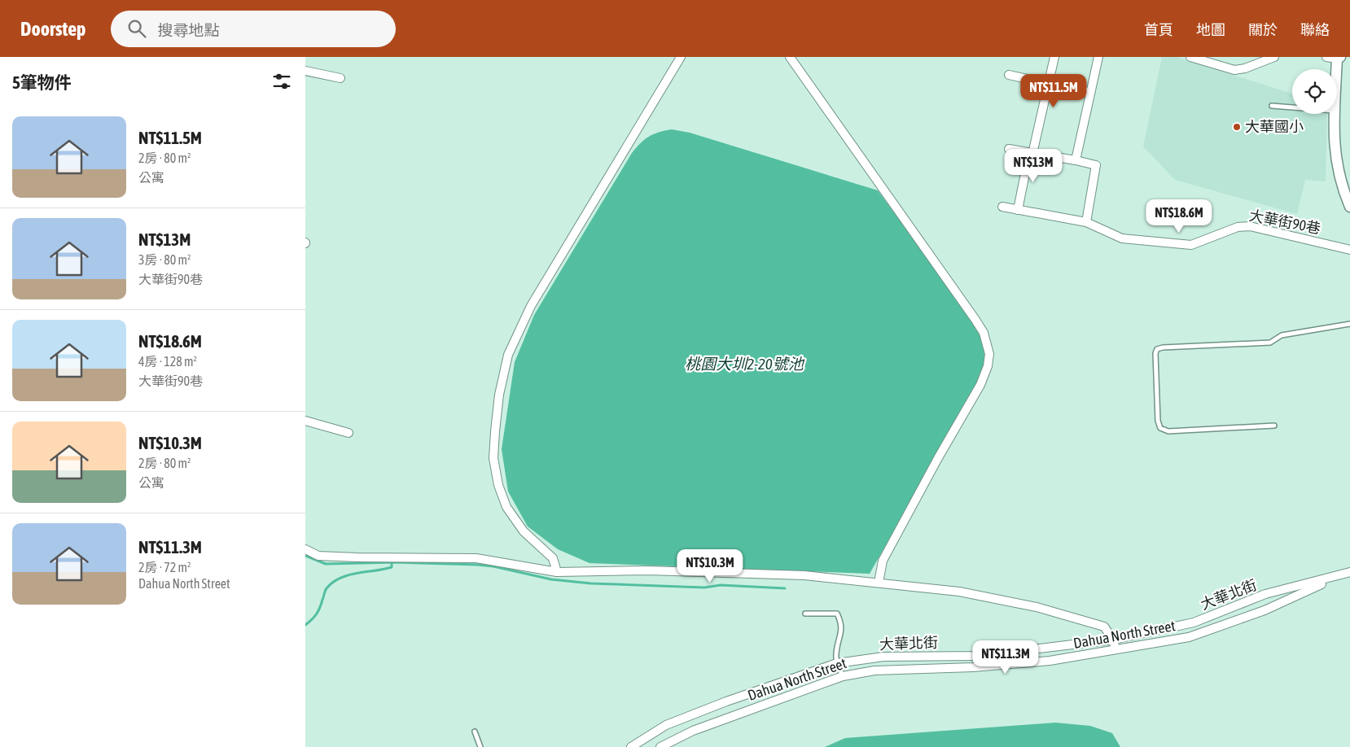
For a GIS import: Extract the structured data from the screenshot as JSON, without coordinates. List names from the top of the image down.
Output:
{
  "streets": {
    "street": ["大華街90巷", "大華北街", "Dahua North Street"]
  },
  "crossings": [
    ["大華北街", "Dahua North Street"]
  ],
  "water": ["桃園大圳2-20號池"],
  "places": ["大華國小"],
  "page": {
    "header": "Doorstep",
    "search": "搜尋地點",
    "nav": [
      "首頁",
      "地圖",
      "關於",
      "聯絡"
    ],
    "heading": "5筆物件",
    "price": [
      "NT$11.5M",
      "NT$13M",
      "NT$18.6M",
      "NT$10.3M",
      "NT$11.3M"
    ],
    "list": [
      {
        "name": "NT$11.5M",
        "note": "2房 · 80 m² · 公寓"
      },
      {
        "name": "NT$13M",
        "note": "3房 · 80 m² · 大華街90巷"
      },
      {
        "name": "NT$18.6M",
        "note": "4房 · 128 m² · 大華街90巷"
      },
      {
        "name": "NT$10.3M",
        "note": "2房 · 80 m² · 公寓"
      },
      {
        "name": "NT$11.3M",
        "note": "2房 · 72 m² · Dahua North Street"
      }
    ]
  }
}
